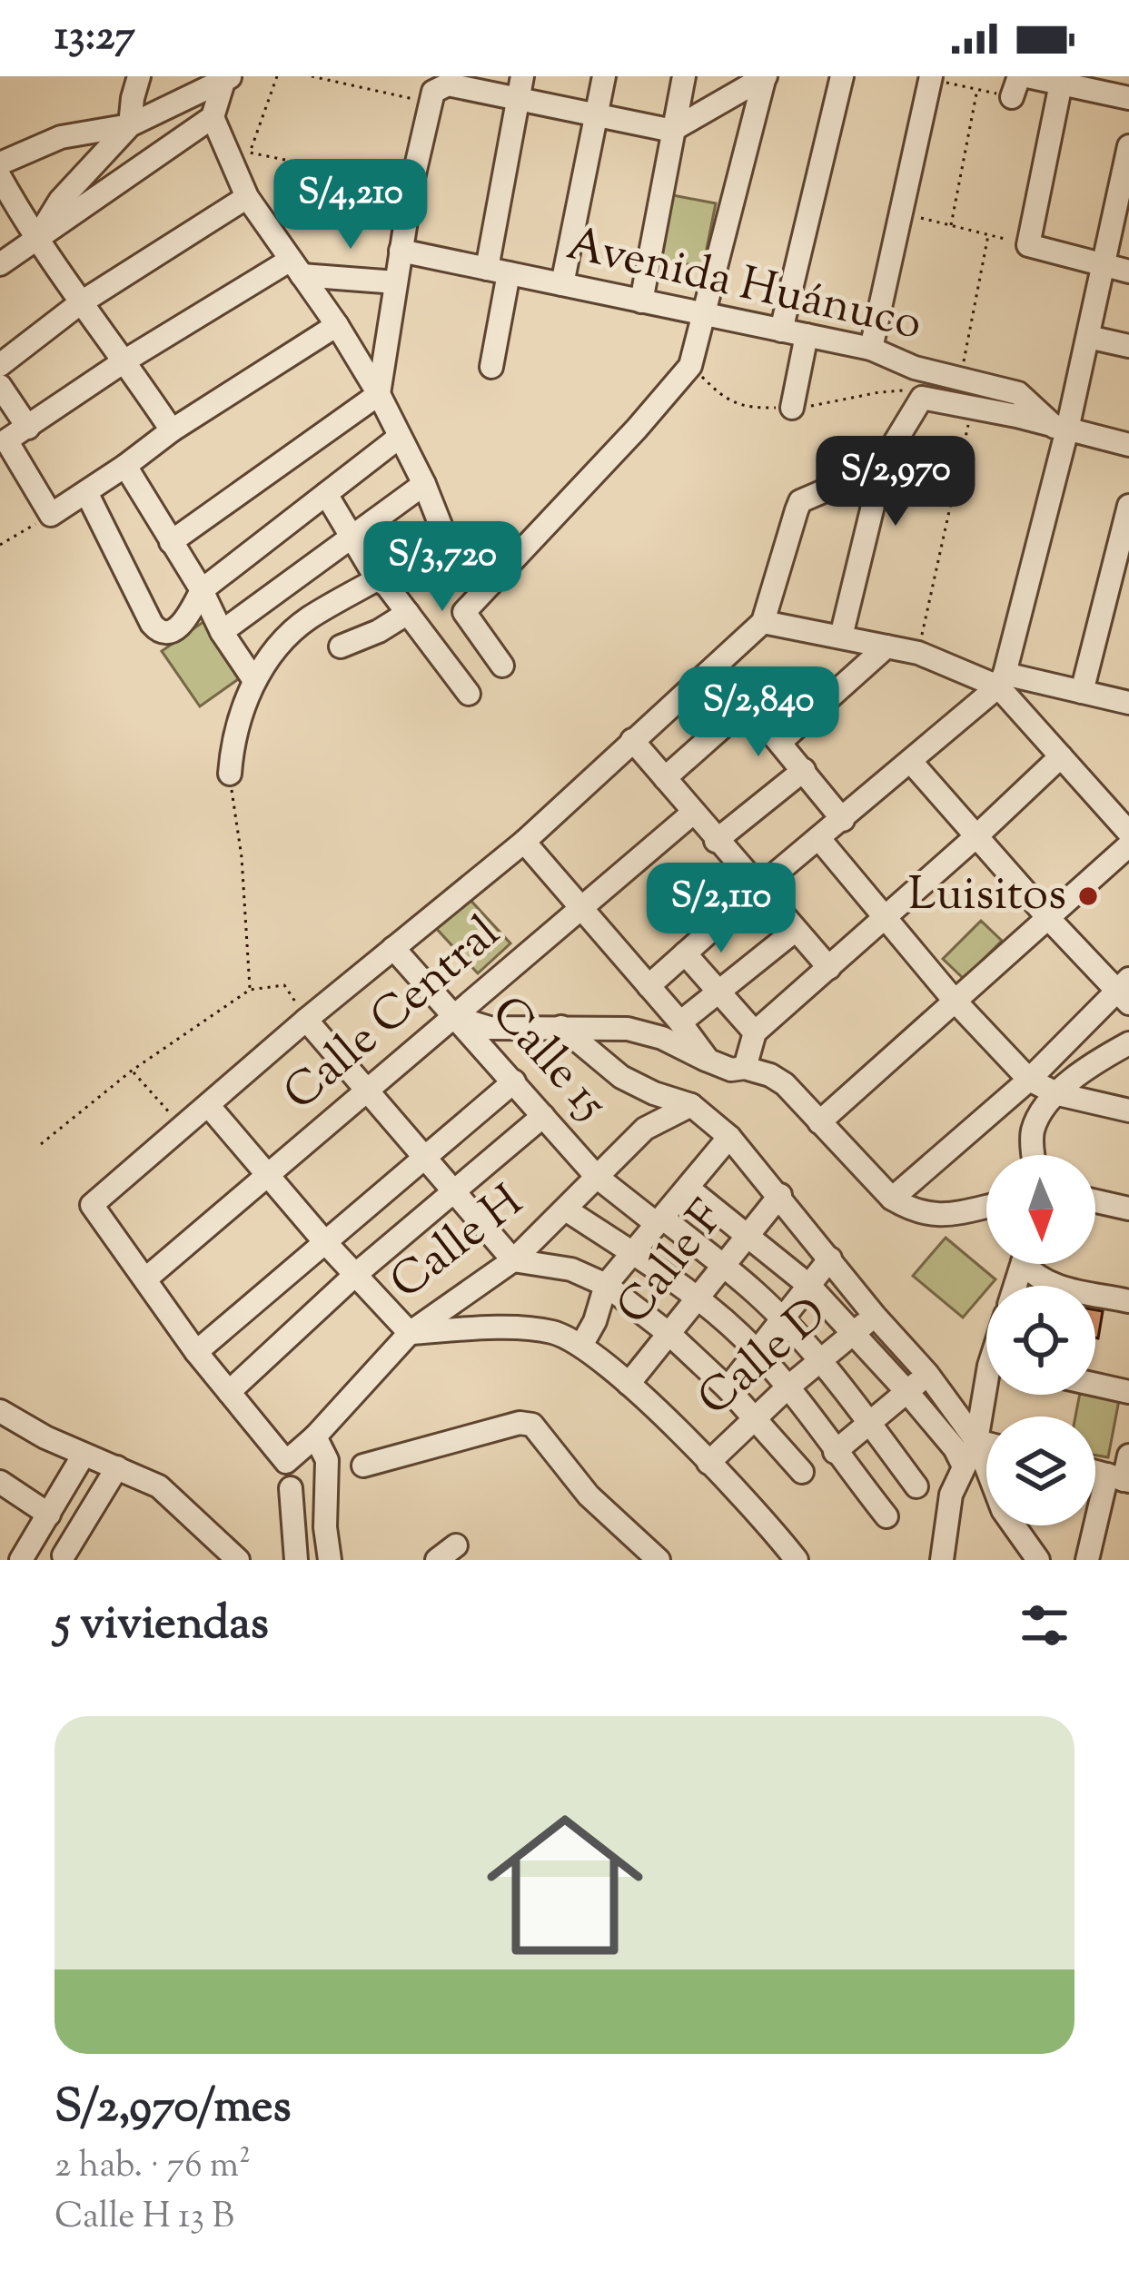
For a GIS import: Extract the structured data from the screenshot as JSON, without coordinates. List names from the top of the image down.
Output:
{
  "streets": {
    "street": [
      "Avenida Huánuco",
      "Calle Central",
      "Calle 15",
      "Calle H",
      "Calle F",
      "Calle D"
    ]
  },
  "crossings": [
    ["Calle Central", "Calle 15"],
    ["Calle 15", "Calle H"],
    ["Calle 15", "Calle F"],
    ["Calle 15", "Calle D"]
  ],
  "places": ["Luisitos"],
  "north": "bottom",
  "page": {
    "status": "13:27",
    "price": [
      "S/4,210",
      "S/2,970",
      "S/3,720",
      "S/2,840",
      "S/2,110"
    ],
    "heading": "5 viviendas",
    "list": [
      {
        "name": "S/2,970/mes",
        "note": "2 hab. · 76 m² · Calle H 13 B"
      }
    ]
  }
}
